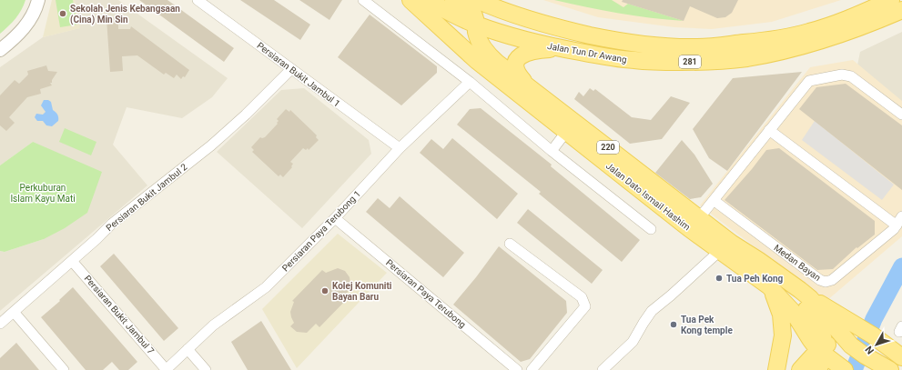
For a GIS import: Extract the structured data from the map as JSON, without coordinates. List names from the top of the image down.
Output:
{
  "streets": {
    "main road": [
      "Jalan Tun Dr Awang",
      "281",
      "220",
      "Jalan Dato Ismail Hashim"
    ],
    "street": [
      "Persiaran Bukit Jambul 1",
      "Persiaran Bukit Jambul 2",
      "Persiaran Paya Terubong 1",
      "Medan Bayan",
      "Persiaran Paya Terubong",
      "Persiaran Bukit Jambul 7"
    ]
  },
  "crossings": [
    ["Jalan Tun Dr Awang", "Jalan Dato Ismail Hashim"],
    ["Persiaran Bukit Jambul 1", "Persiaran Bukit Jambul 2"],
    ["Persiaran Bukit Jambul 1", "Persiaran Paya Terubong 1"],
    ["Persiaran Bukit Jambul 2", "Persiaran Bukit Jambul 7"],
    ["Persiaran Paya Terubong 1", "Persiaran Paya Terubong"],
    ["Persiaran Paya Terubong 1", "Persiaran Bukit Jambul 7"]
  ],
  "parks": ["Perkuburan Islam Kayu Mati"],
  "places": [
    "Sekolah Jenis Kebangsaan (Cina) Min Sin",
    "Tua Peh Kong",
    "Kolej Komuniti Bayan Baru",
    "Tua Pek Kong temple"
  ],
  "north": "bottom left"
}
